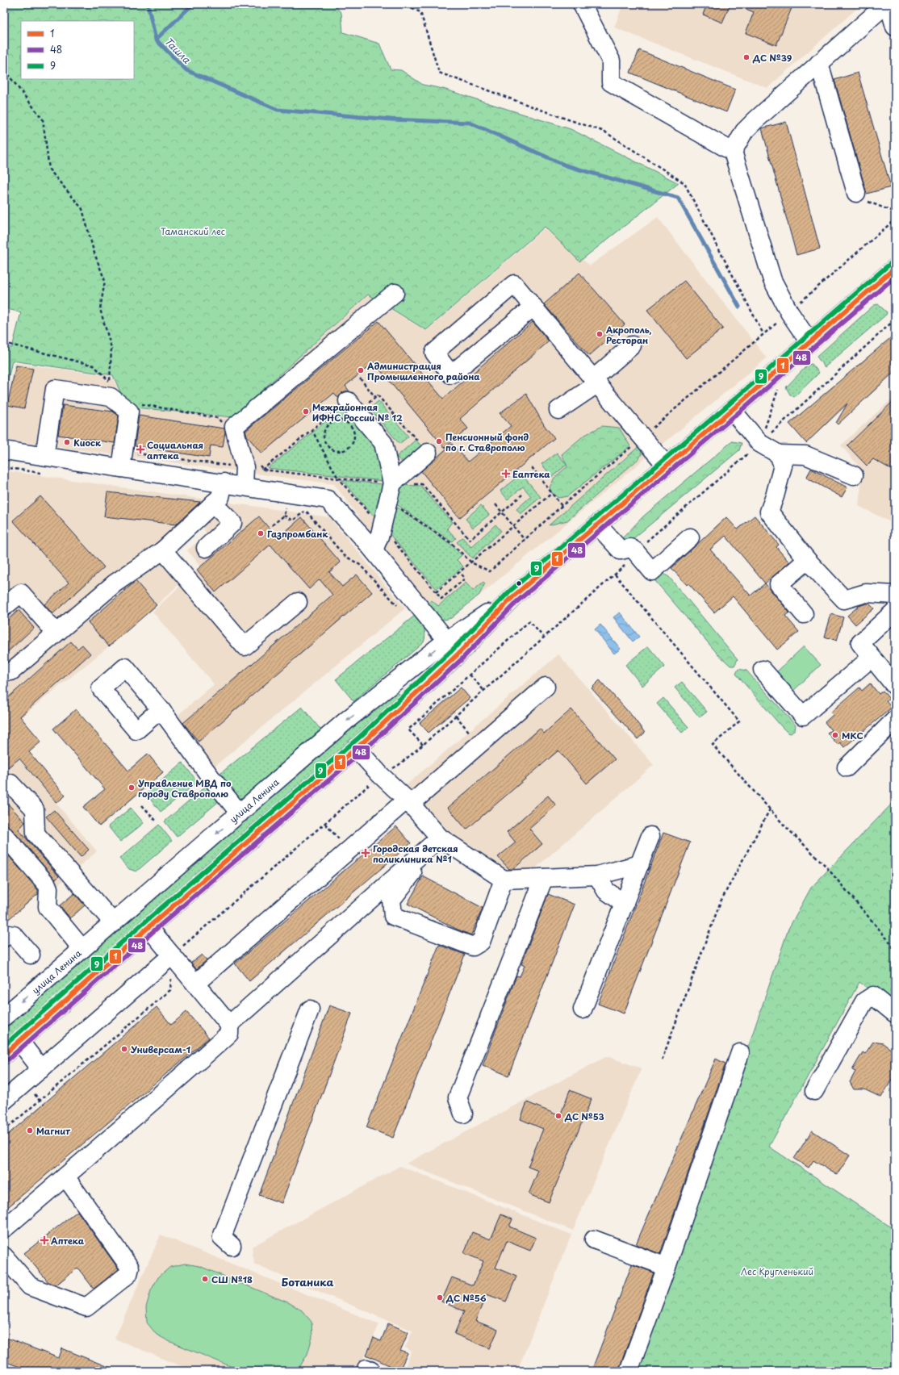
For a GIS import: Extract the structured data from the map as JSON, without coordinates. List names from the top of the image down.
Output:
{
  "streets": {
    "main road": ["улица Ленина"]
  },
  "districts": ["Ботаника"],
  "water": ["Ташла"],
  "parks": ["Таманский лес", "Лес Кругленький"],
  "places": {
    "other": [
      "ДС №39",
      "Акрополь, Ресторан",
      "Администрация Промышленного района",
      "Межрайонная ИФНС России № 12",
      "Пенсионный фонд по г. Ставрополю",
      "Киоск",
      "Газпромбанк",
      "МКС",
      "Управление МВД по городу Ставрополю",
      "Универсам-1",
      "ДС №53",
      "Магнит",
      "СШ №18",
      "ДС №56"
    ],
    "health": [
      "Социальная аптека",
      "Еаптека",
      "Городская детская поликлиника №1",
      "Аптека"
    ]
  },
  "lines": ["transit line 9", "transit line 1", "transit line 48"],
  "legend": ["1", "48", "9"]
}
